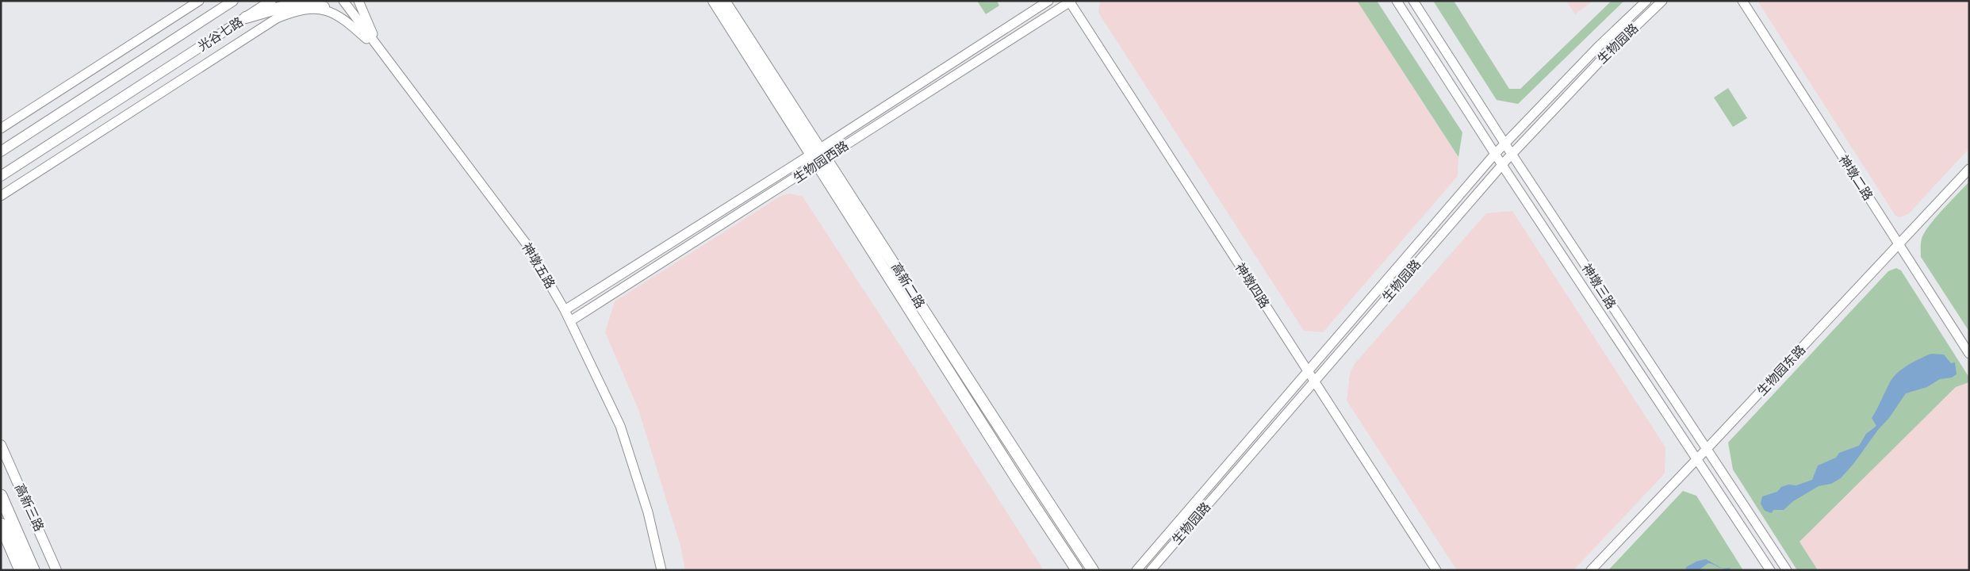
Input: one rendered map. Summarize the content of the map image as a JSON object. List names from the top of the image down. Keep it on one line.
{"streets":{"highway":["高新三路"],"main road":["光谷七路","高新二路"],"street":["生物园路","生物园西路","神墩二路","神墩五路","神墩四路","神墩三路","生物园东路"]},"crossings":[["生物园路","神墩四路"],["生物园路","神墩三路"],["生物园西路","神墩五路"],["生物园西路","高新二路"],["生物园西路","神墩四路"],["神墩二路","生物园东路"],["神墩三路","生物园东路"]]}
